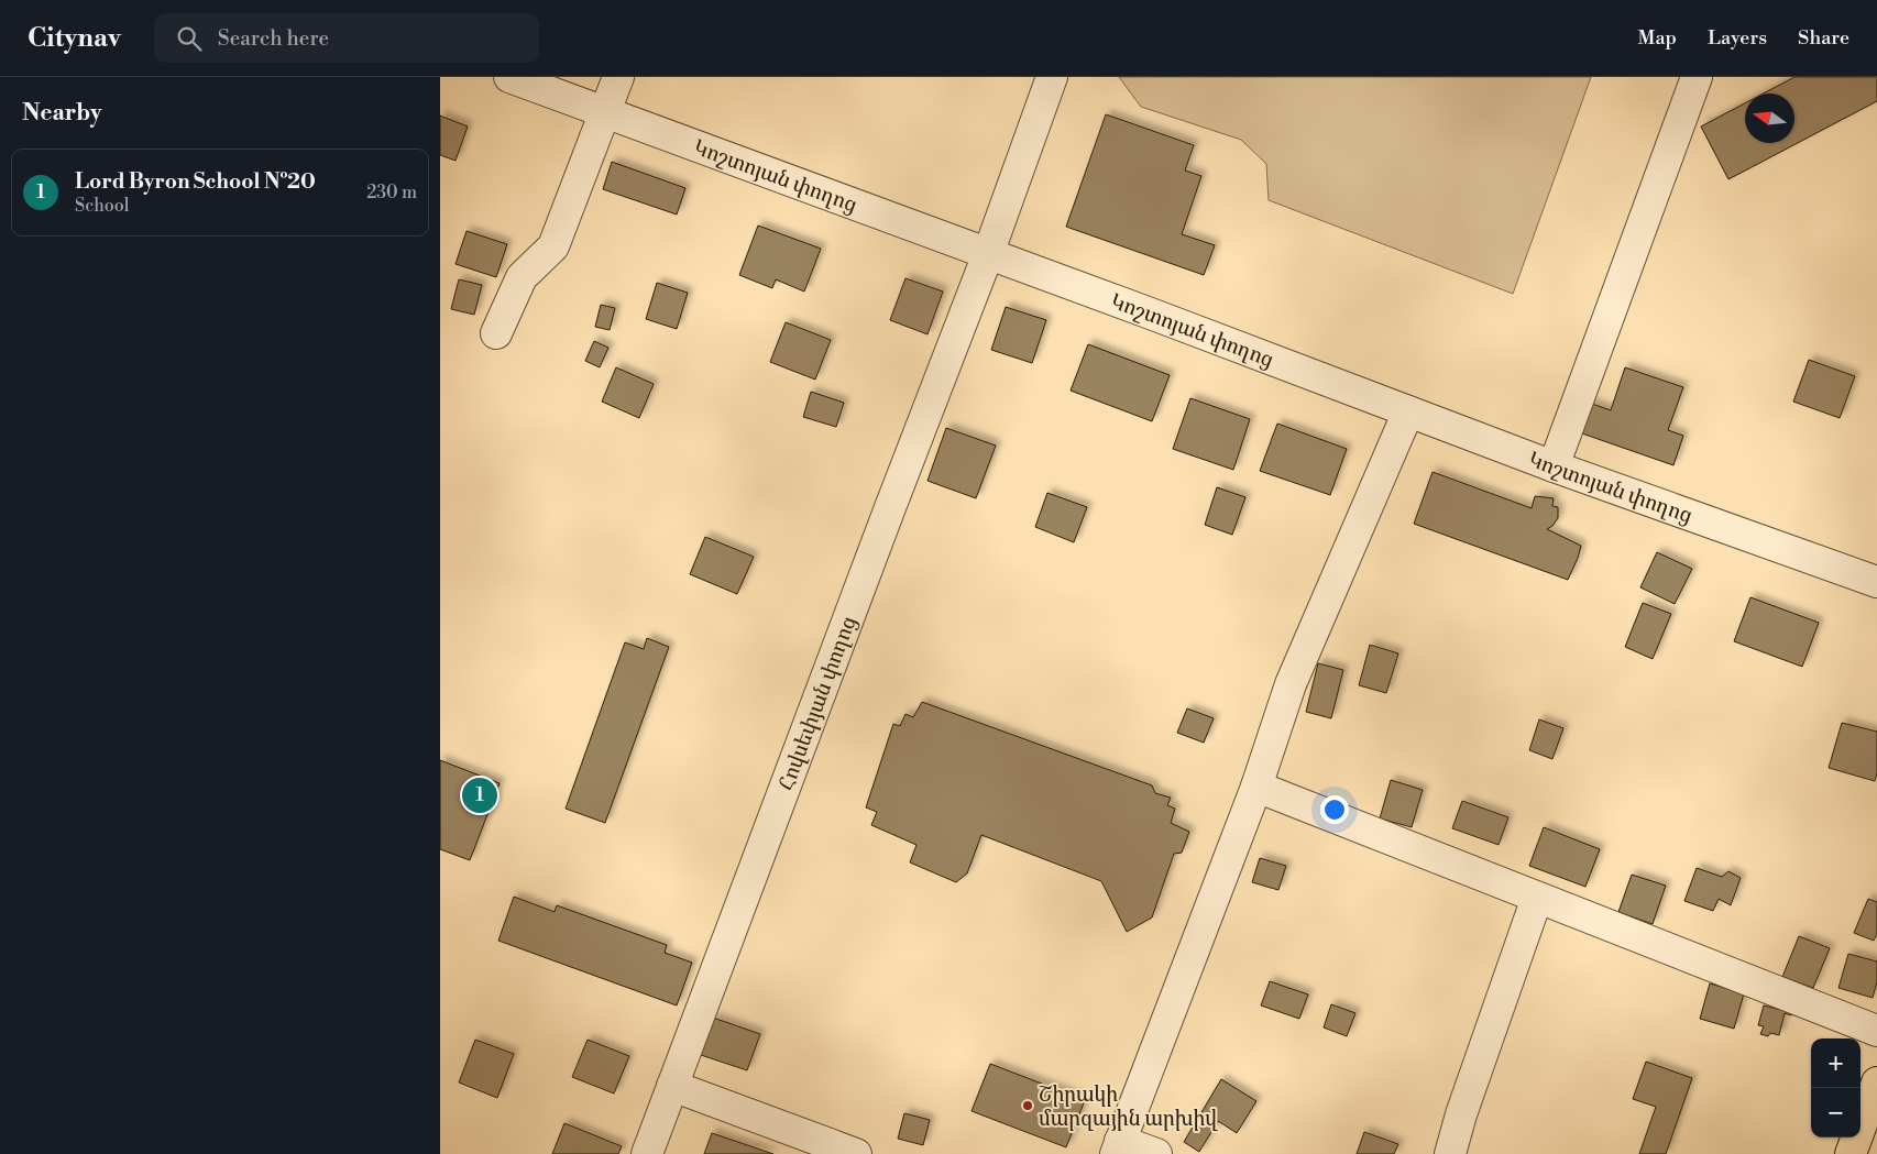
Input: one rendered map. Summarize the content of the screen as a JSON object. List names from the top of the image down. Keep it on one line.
{"streets":{"street":["Կոշտոյան փողոց","Հովսեփյան փողոց"]},"crossings":[["Կոշտոյան փողոց","Հովսեփյան փողոց"]],"places":["Շիրակի մարզային արխիվ"],"north":"left","page":{"header":"Citynav","search":"Search here","nav":["Map","Layers","Share"],"heading":"Nearby","list":[{"mark":"1","name":"Lord Byron School №20","note":"School","value":"230 m"}],"pins":"1","map_buttons":["+","−"]}}
